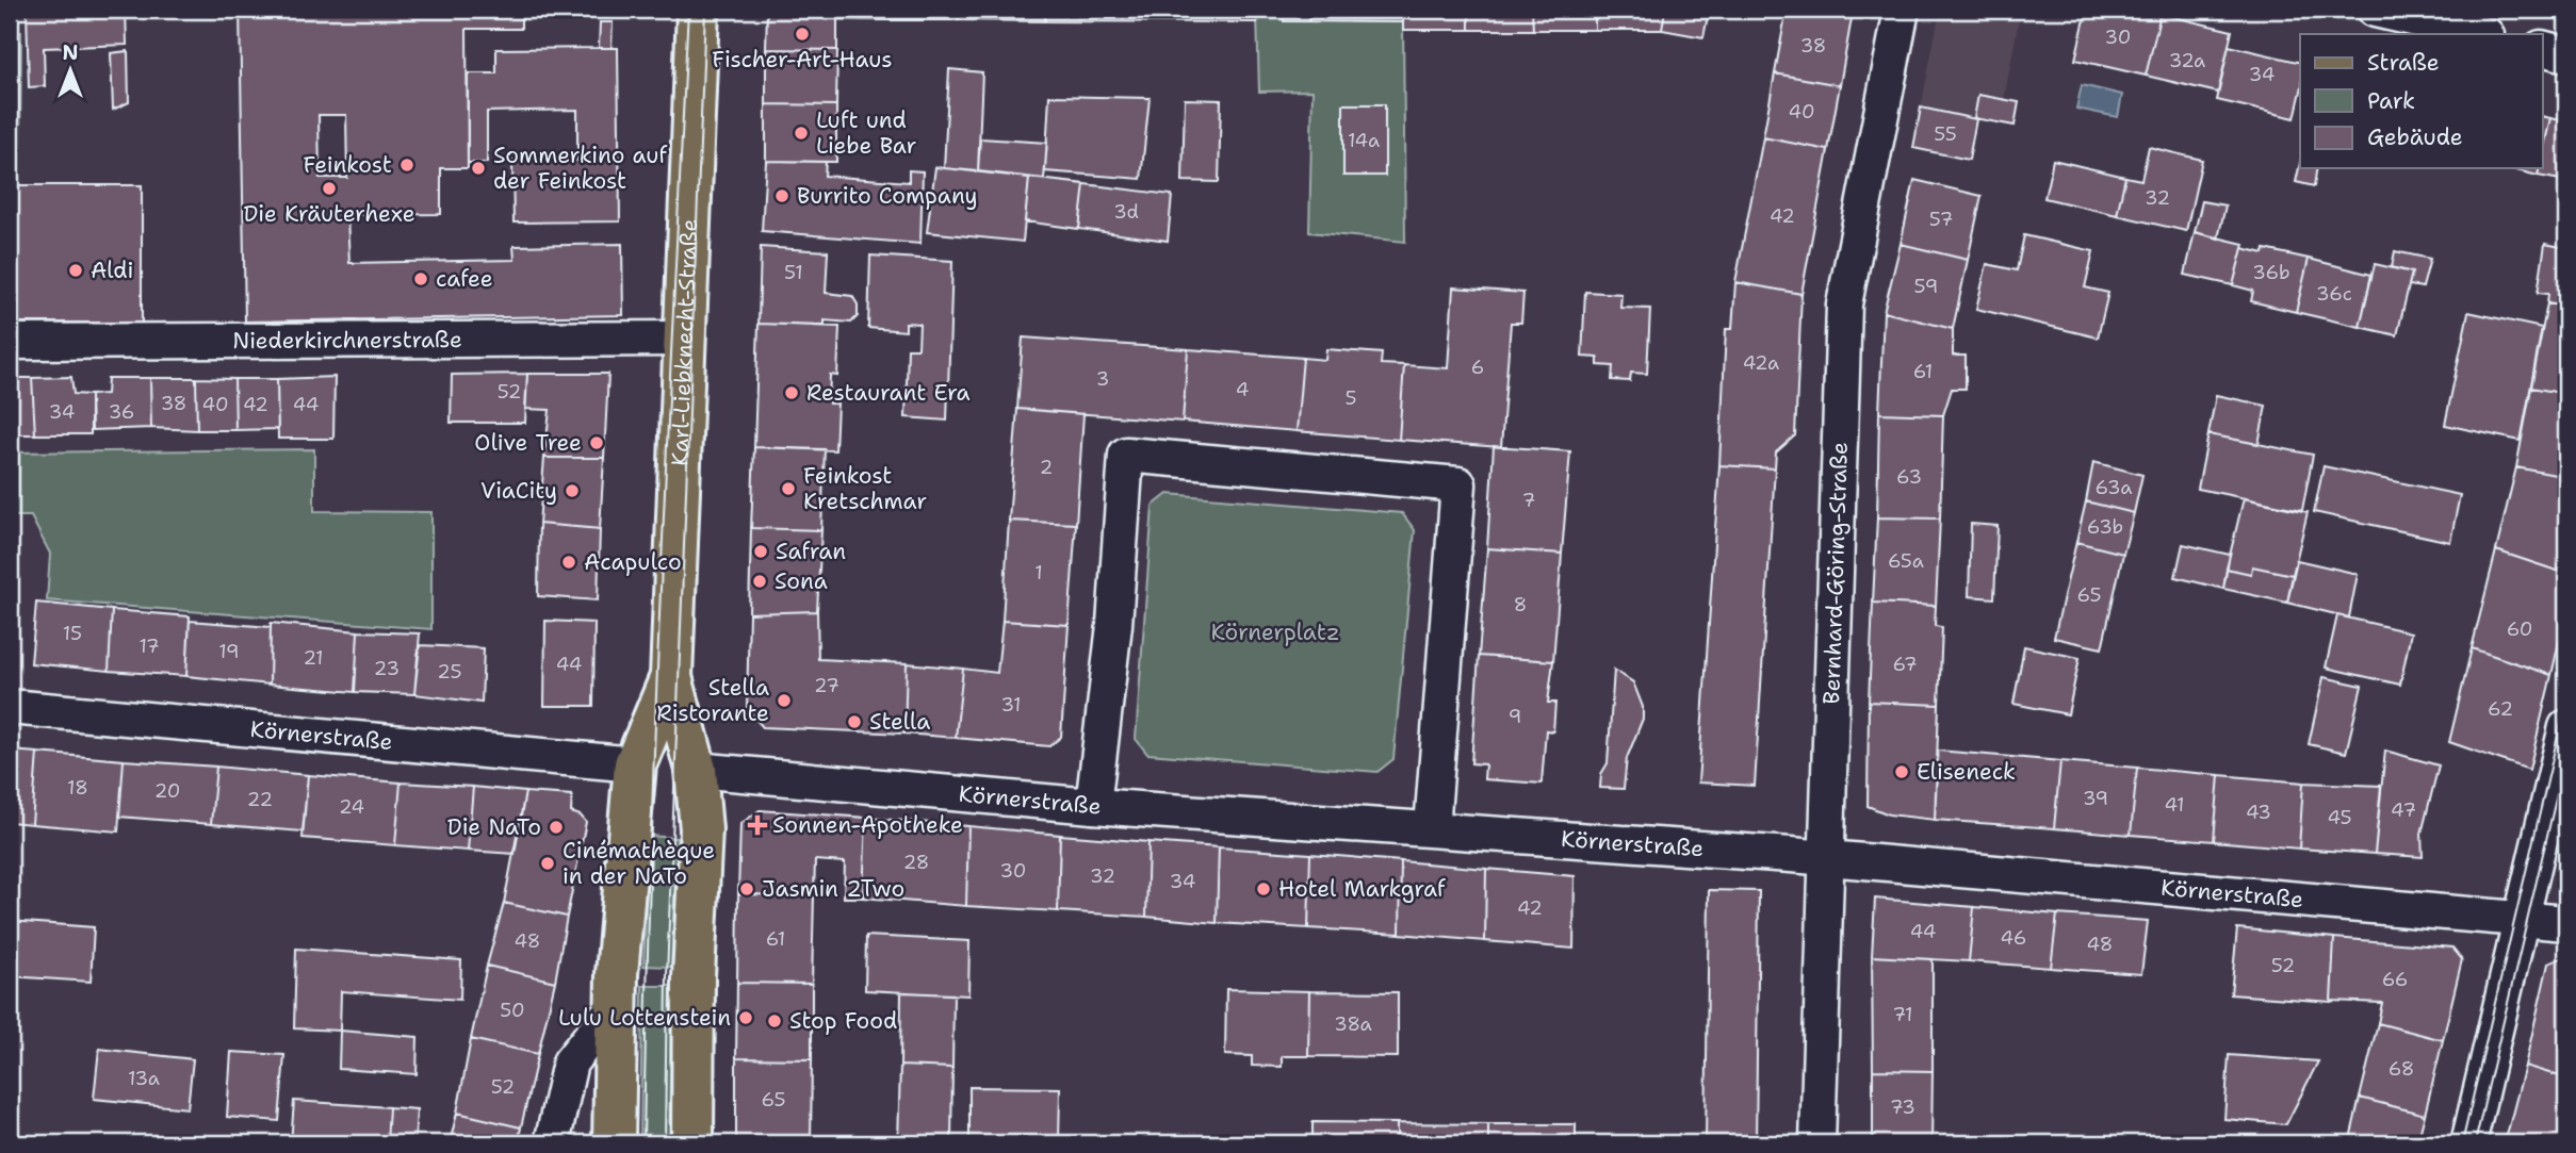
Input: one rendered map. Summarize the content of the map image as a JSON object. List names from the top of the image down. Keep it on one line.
{"streets":{"main road":["Karl-Liebknecht-Straße"],"street":["Niederkirchnerstraße","Bernhard-Göring-Straße","Körnerstraße"]},"crossings":[["Niederkirchnerstraße","Karl-Liebknecht-Straße"],["Karl-Liebknecht-Straße","Körnerstraße"],["Bernhard-Göring-Straße","Körnerstraße"]],"parks":["Körnerplatz"],"places":{"other":["Fischer-Art-Haus","Luft und Liebe Bar","Feinkost","Sommerkino auf der Feinkost","Die Kräuterhexe","Burrito Company","Aldi","cafee","Restaurant Era","Olive Tree","Feinkost Kretschmar","ViaCity","Safran","Acapulco","Sona","Stella Ristorante","Stella","Eliseneck","Die NaTo","Cinémathèque in der NaTo","Jasmin 2Two","Hotel Markgraf","Lulu Lottenstein","Stop Food"],"health":["Sonnen-Apotheke"]},"house_numbers":["30","38","32a","34","40","55","14a","32","3d","42","57","51","36b","59","36c","42a","6","61","3","4","52","5","38","40","42","44","34","36","2","63","63a","7","63b","65a","1","65","8","60","15","17","19","21","44","67","23","25","27","31","62","9","18","20","39","22","41","24","47","43","45","28","30","32","34","42","44","46","61","48","48","52","66","50","71","38a","68","13a","52","65","73"],"legend":["Straße","Park","Gebäude"],"north":"top"}
